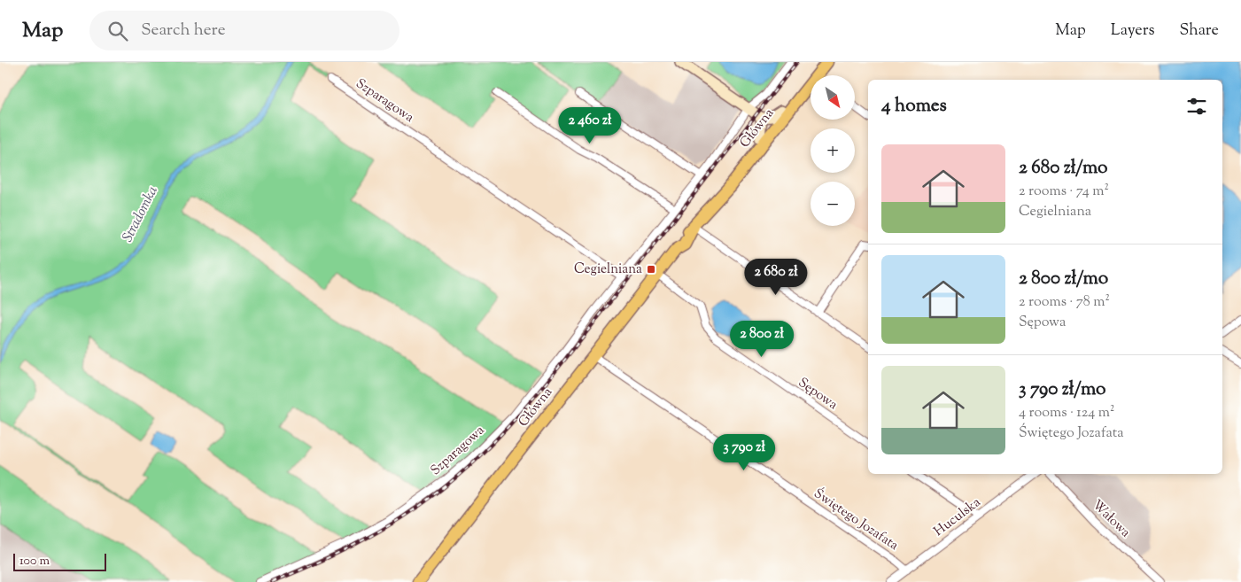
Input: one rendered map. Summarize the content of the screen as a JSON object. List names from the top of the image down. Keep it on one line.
{"streets":{"main road":["Główna"],"street":["Szparagowa","Sępowa","Huculska","Wałowa","Świętego Jozafata"]},"crossings":[["Główna","Sępowa"],["Główna","Świętego Jozafata"],["Huculska","Świętego Jozafata"]],"water":["Stradomka"],"places":{"transit":["Cegielniana"]},"scale_bar":"100 m","north":"bottom right","page":{"header":"Map","search":"Search here","nav":["Map","Layers","Share"],"map_buttons":["+","−"],"heading":"4 homes","price":["2 460 zł","2 680 zł","2 800 zł","3 790 zł"],"list":[{"name":"2 680 zł/mo","note":"2 rooms · 74 m² · Cegielniana"},{"name":"2 800 zł/mo","note":"2 rooms · 78 m² · Sępowa"},{"name":"3 790 zł/mo","note":"4 rooms · 124 m² · Świętego Jozafata"}],"scale":"100 m"}}
